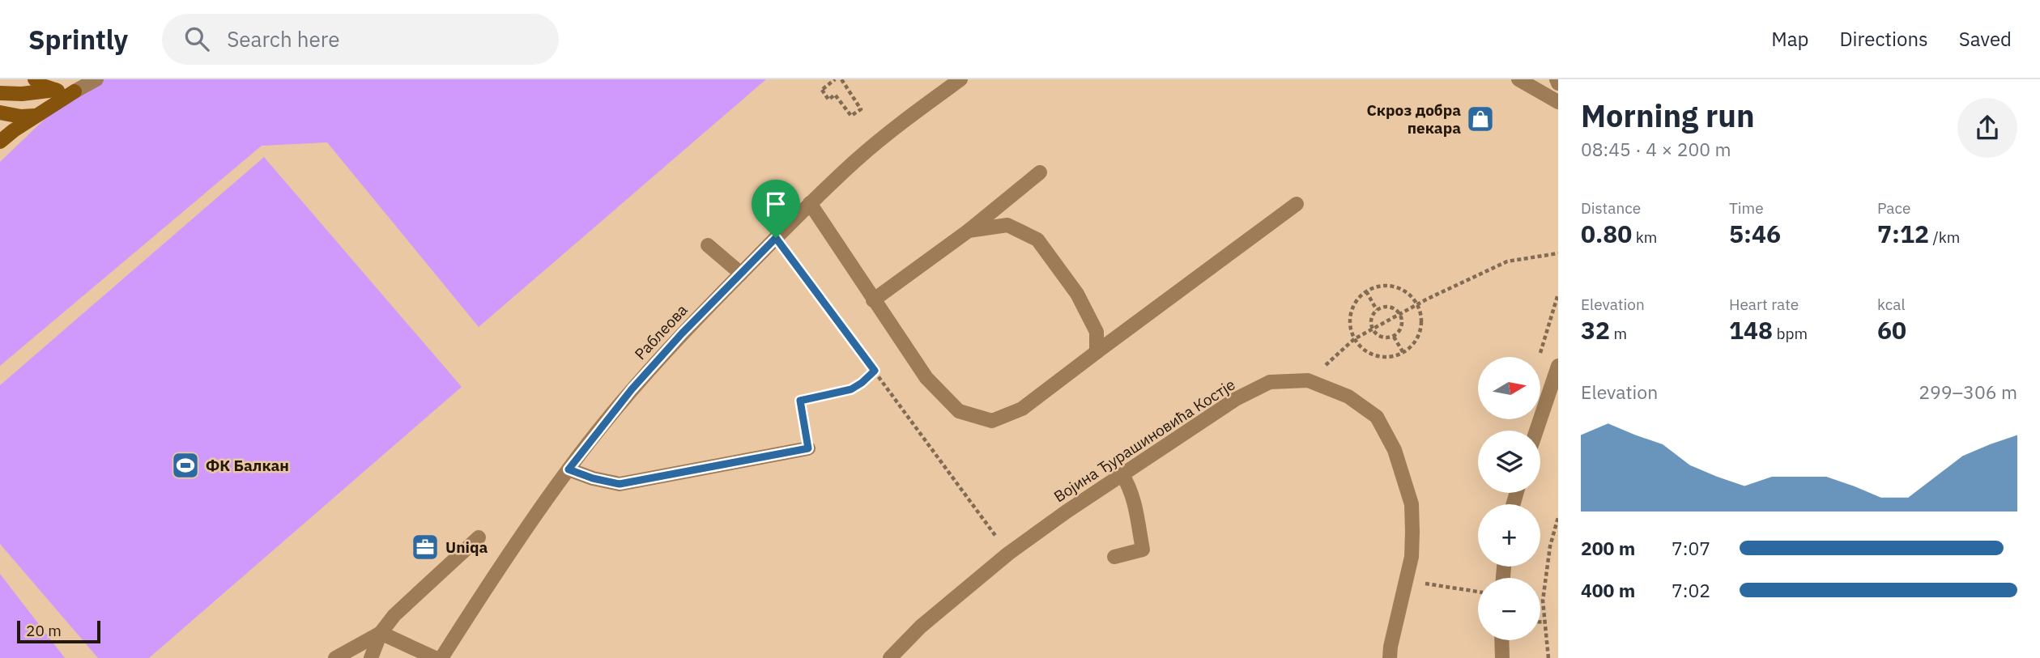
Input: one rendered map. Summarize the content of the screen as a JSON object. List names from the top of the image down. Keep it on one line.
{"streets":{"street":["Раблеова","Војина Ђурашиновића Костје"]},"places":{"shop":["Скроз добра пекара"],"sports":["ФК Балкан"],"office":["Uniqa"]},"scale_bar":"20 m","north":"right","page":{"header":"Sprintly","search":"Search here","nav":["Map","Directions","Saved"],"heading":["Morning run","08:45 · 4 × 200 m"],"stats":[["Distance","0.80 km"],["Time","5:46"],["Pace","7:12 /km"],["Elevation","32 m"],["Heart rate","148 bpm"],["kcal","60"]],"map_buttons":["+","−"],"chart":["Elevation","299–306 m"],"list":[{"name":"200 m","note":"7:07"},{"name":"400 m","note":"7:02"}],"scale":"20 m"}}
